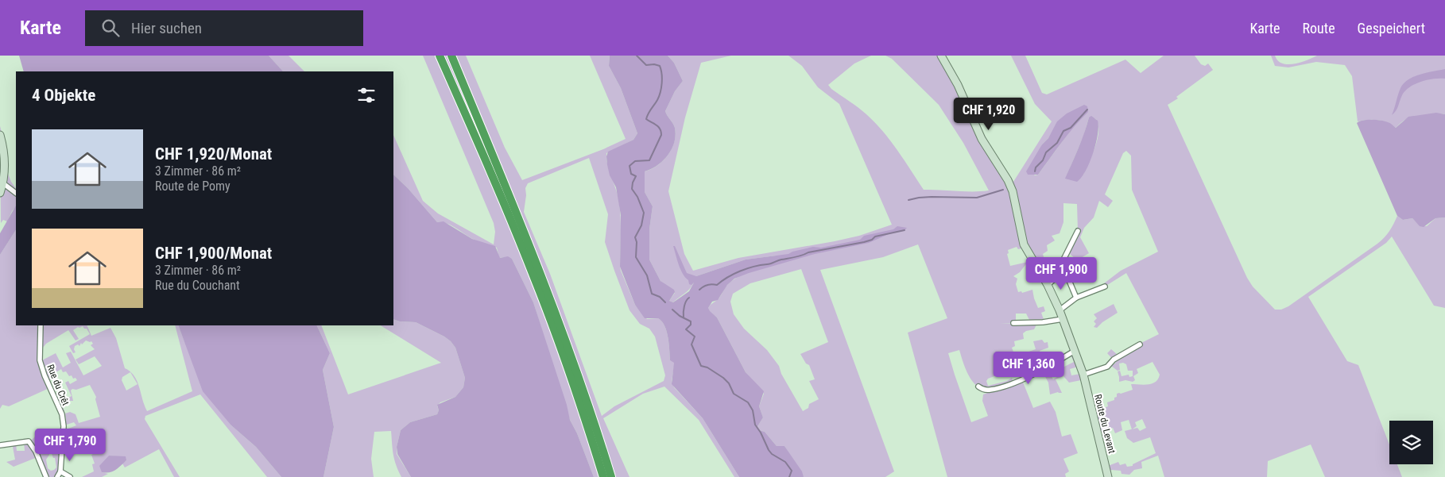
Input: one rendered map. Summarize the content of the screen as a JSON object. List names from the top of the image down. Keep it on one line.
{"streets":{"street":["Rue du Crêt","Route du Levant"]},"page":{"header":"Karte","search":"Hier suchen","nav":["Karte","Route","Gespeichert"],"heading":"4 Objekte","price":["CHF 1,920","CHF 1,900","CHF 1,360","CHF 1,790"],"list":[{"name":"CHF 1,920/Monat","note":"3 Zimmer · 86 m² · Route de Pomy"},{"name":"CHF 1,900/Monat","note":"3 Zimmer · 86 m² · Rue du Couchant"}]}}
